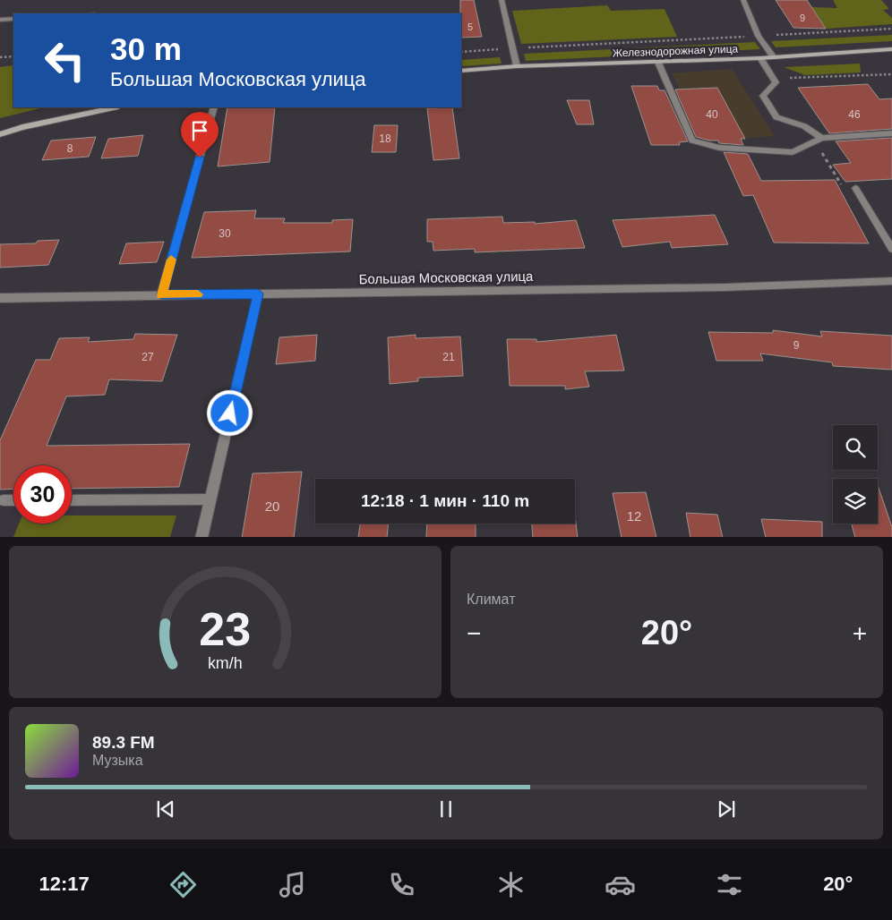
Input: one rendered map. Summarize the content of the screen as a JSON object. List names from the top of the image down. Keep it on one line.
{"streets":{"street":["Железнодорожная улица","Большая Московская улица"]},"house_numbers":["9","5","40","46","18","8","30","9","27","21","20","12"],"page":{"turn":["30 m","Большая Московская улица"],"limit":"30","trip":"12:18 · 1 мин · 110 m","tile":"Климат","heat":["−","20°","+"],"song":["89.3 FM","Музыка"],"tabs":["12:17","20°"],"gauge":["23","km/h"]}}
